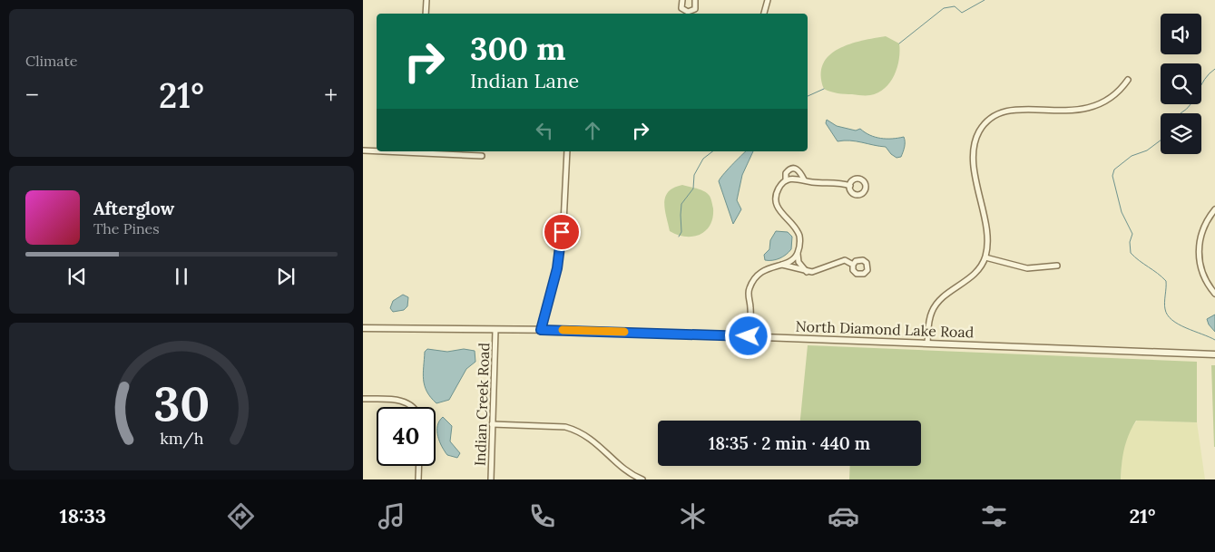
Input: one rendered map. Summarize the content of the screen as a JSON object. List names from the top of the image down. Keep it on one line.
{"streets":{"street":["North Diamond Lake Road","Indian Creek Road"]},"crossings":[["North Diamond Lake Road","Indian Creek Road"]],"page":{"tile":"Climate","turn":["300 m","Indian Lane"],"heat":["−","21°","+"],"song":["Afterglow","The Pines"],"limit":"40","trip":"18:35 · 2 min · 440 m","tabs":["18:33","21°"],"gauge":["30","km/h"]}}
